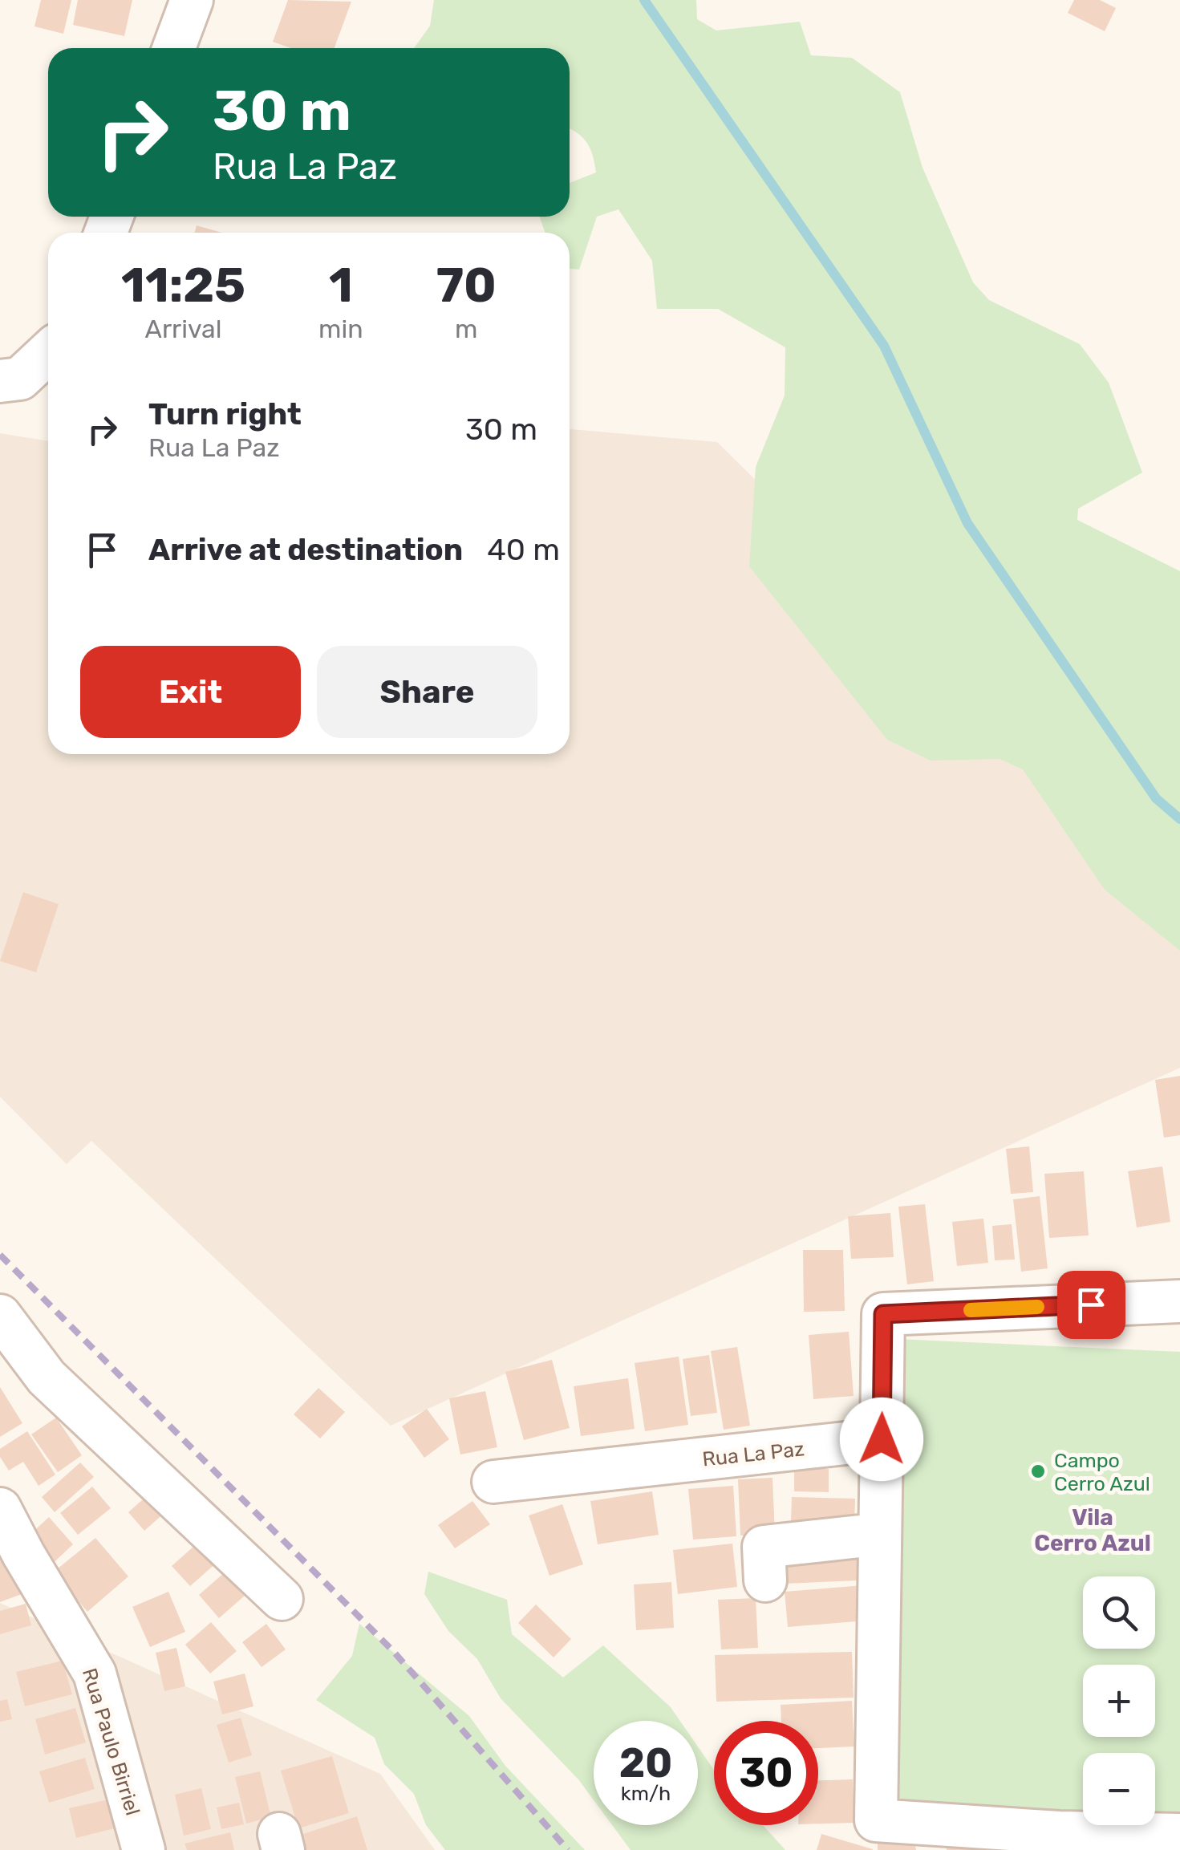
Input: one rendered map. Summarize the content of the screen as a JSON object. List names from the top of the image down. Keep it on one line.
{"streets":{"street":["Rua La Paz","Rua Paulo Birriel"]},"districts":["Vila Cerro Azul"],"places":["Campo Cerro Azul"],"page":{"turn":["30 m","Rua La Paz"],"eta":["11:25","Arrival","1","min","70","m"],"list":[{"name":"Turn right","note":"Rua La Paz","value":"30 m"},{"name":"Arrive at destination","value":"40 m"}],"buttons":["Exit","Share"],"map_buttons":["+","−"],"speed":"20 km/h","limit":"30"}}
